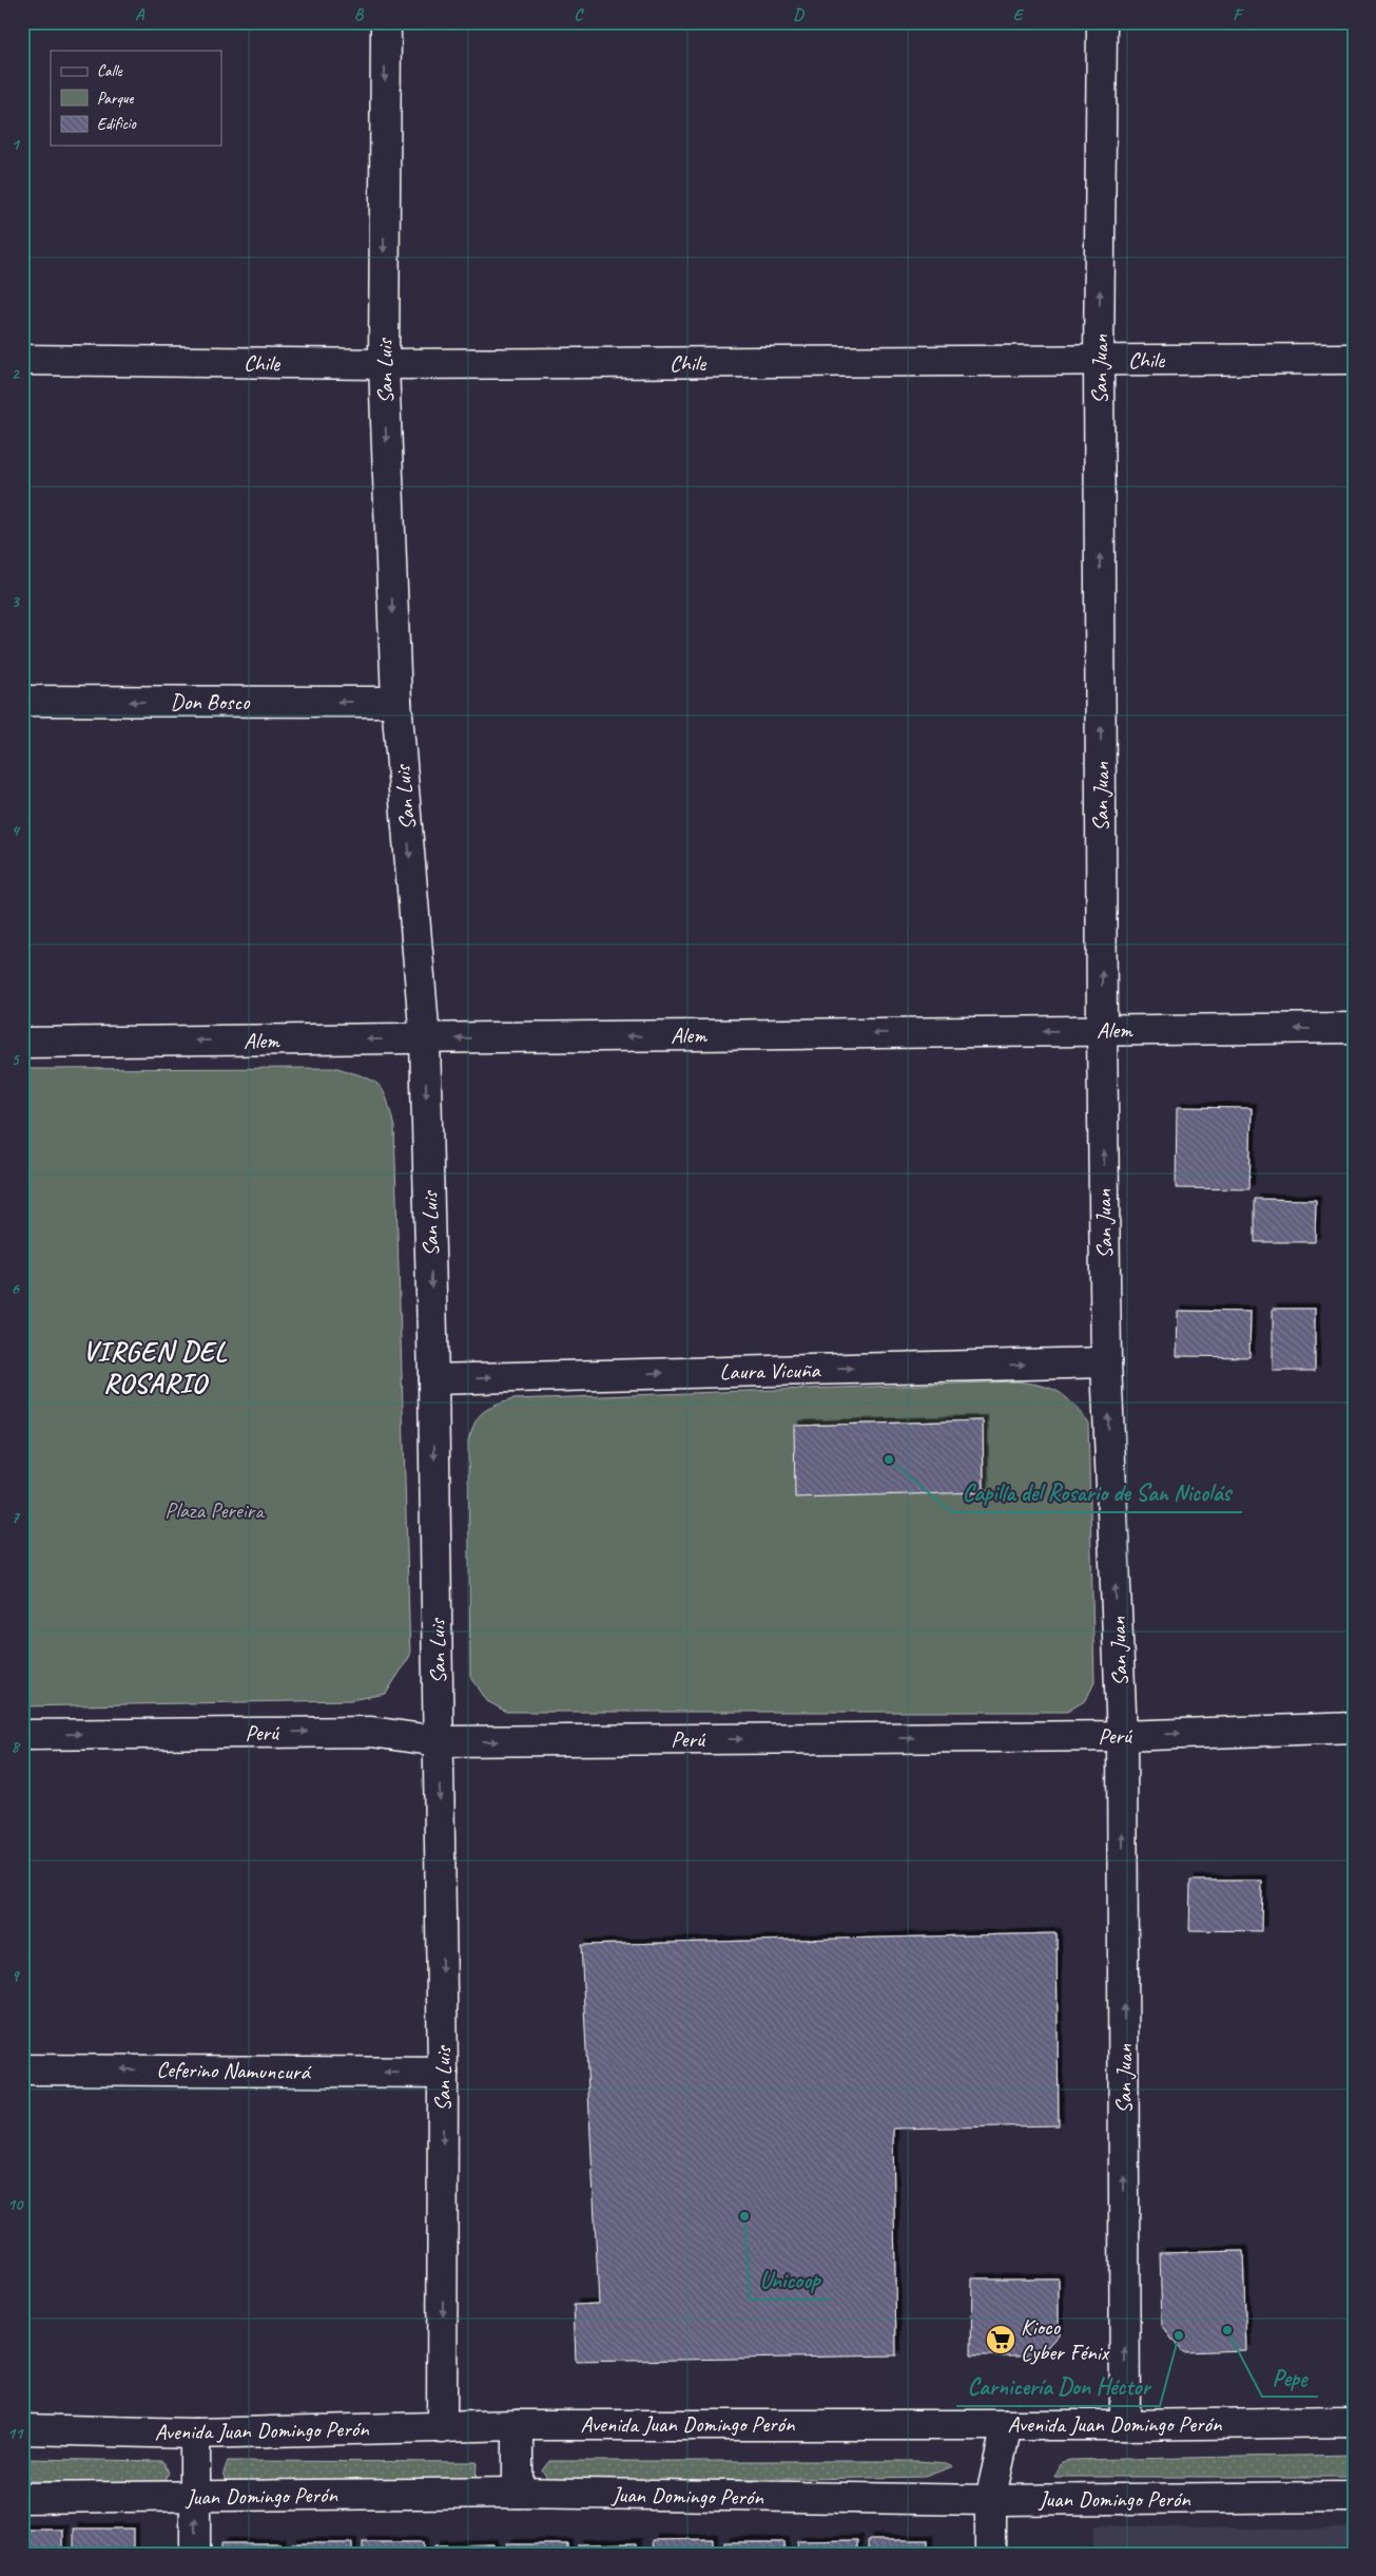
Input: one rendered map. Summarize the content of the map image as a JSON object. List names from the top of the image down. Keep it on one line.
{"streets":{"street":["Chile","San Juan","San Luis","Don Bosco","Alem","Laura Vicuña","Perú","Ceferino Namuncurá","Avenida Juan Domingo Perón","Juan Domingo Perón"]},"crossings":[["Chile","San Juan"],["Chile","San Luis"],["San Juan","Alem"],["San Juan","Laura Vicuña"],["San Juan","Perú"],["San Juan","Avenida Juan Domingo Perón"],["San Luis","Don Bosco"],["San Luis","Alem"],["San Luis","Laura Vicuña"],["San Luis","Perú"],["San Luis","Ceferino Namuncurá"],["San Luis","Avenida Juan Domingo Perón"]],"one_way":["San Juan","San Luis","Don Bosco","Alem","Laura Vicuña","Perú","Ceferino Namuncurá"],"districts":["VIRGEN DEL ROSARIO"],"parks":["Plaza Pereira"],"places":{"other":["Capilla del Rosario de San Nicolás","Unicoop","Pepe","Carnicería Don Héctor"],"supermarket":["Kioco Cyber Fénix"]},"legend":["Calle","Parque","Edificio"],"grid":{"columns":["A","B","C","D","E","F"],"rows":["1","2","3","4","5","6","7","8","9","10","11"]}}
